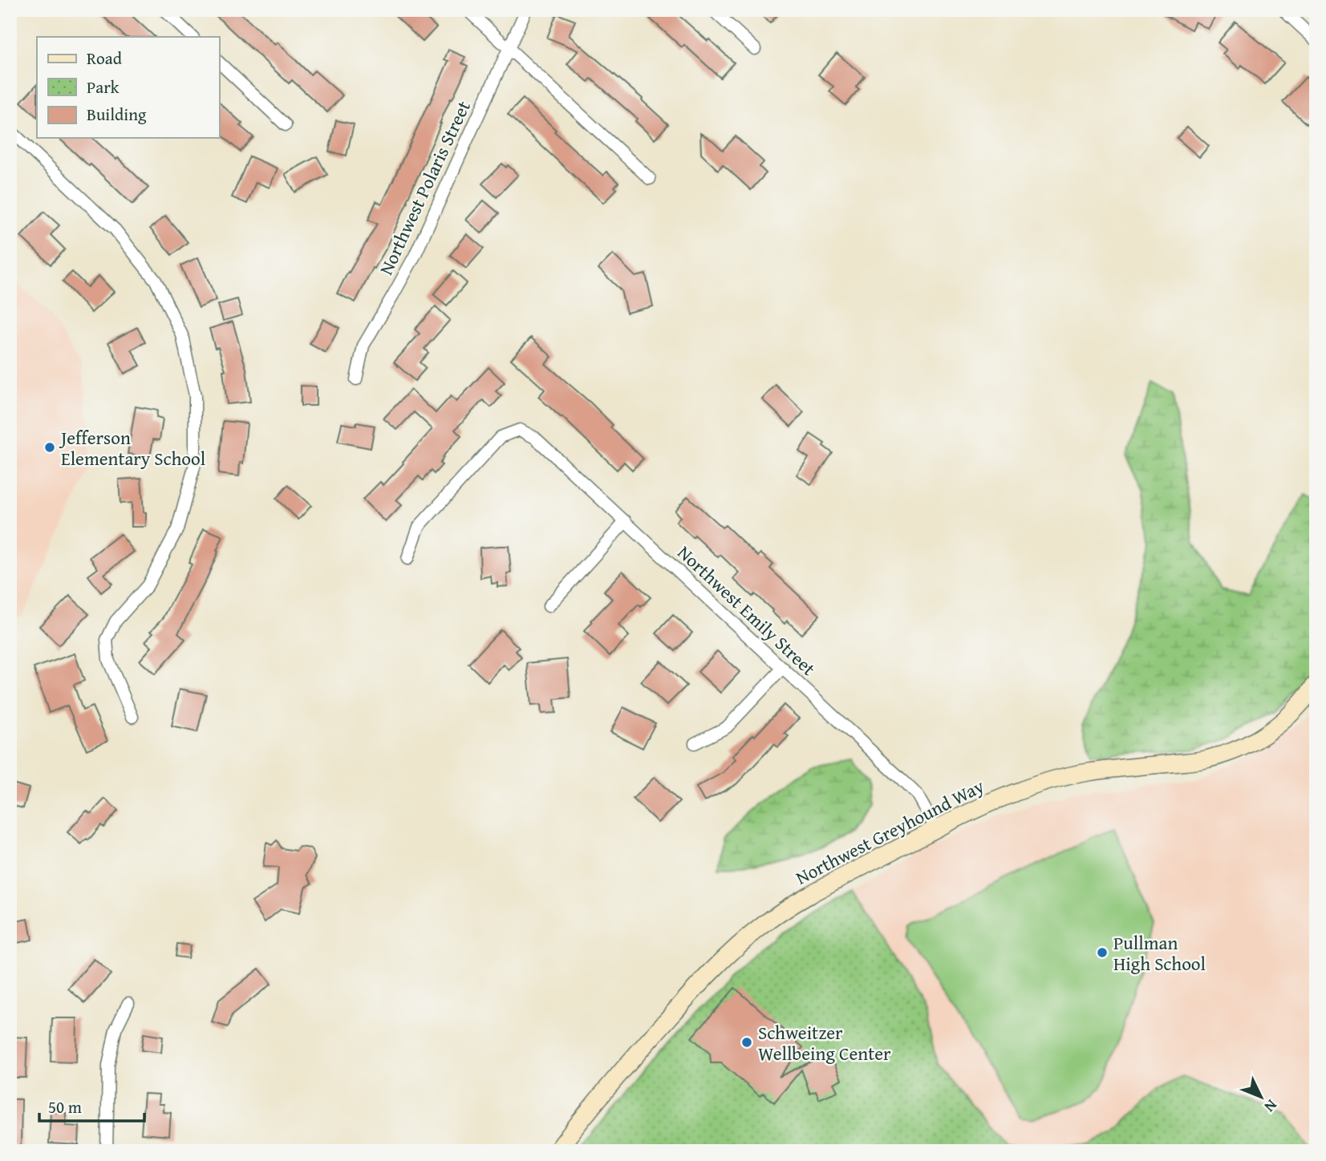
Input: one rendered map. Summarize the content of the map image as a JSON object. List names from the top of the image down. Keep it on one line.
{"streets":{"street":["Northwest Polaris Street","Northwest Emily Street","Northwest Greyhound Way"]},"crossings":[["Northwest Emily Street","Northwest Greyhound Way"]],"places":["Jefferson Elementary School","Pullman High School","Schweitzer Wellbeing Center"],"legend":["Road","Park","Building"],"scale_bar":"50 m","north":"bottom right"}
